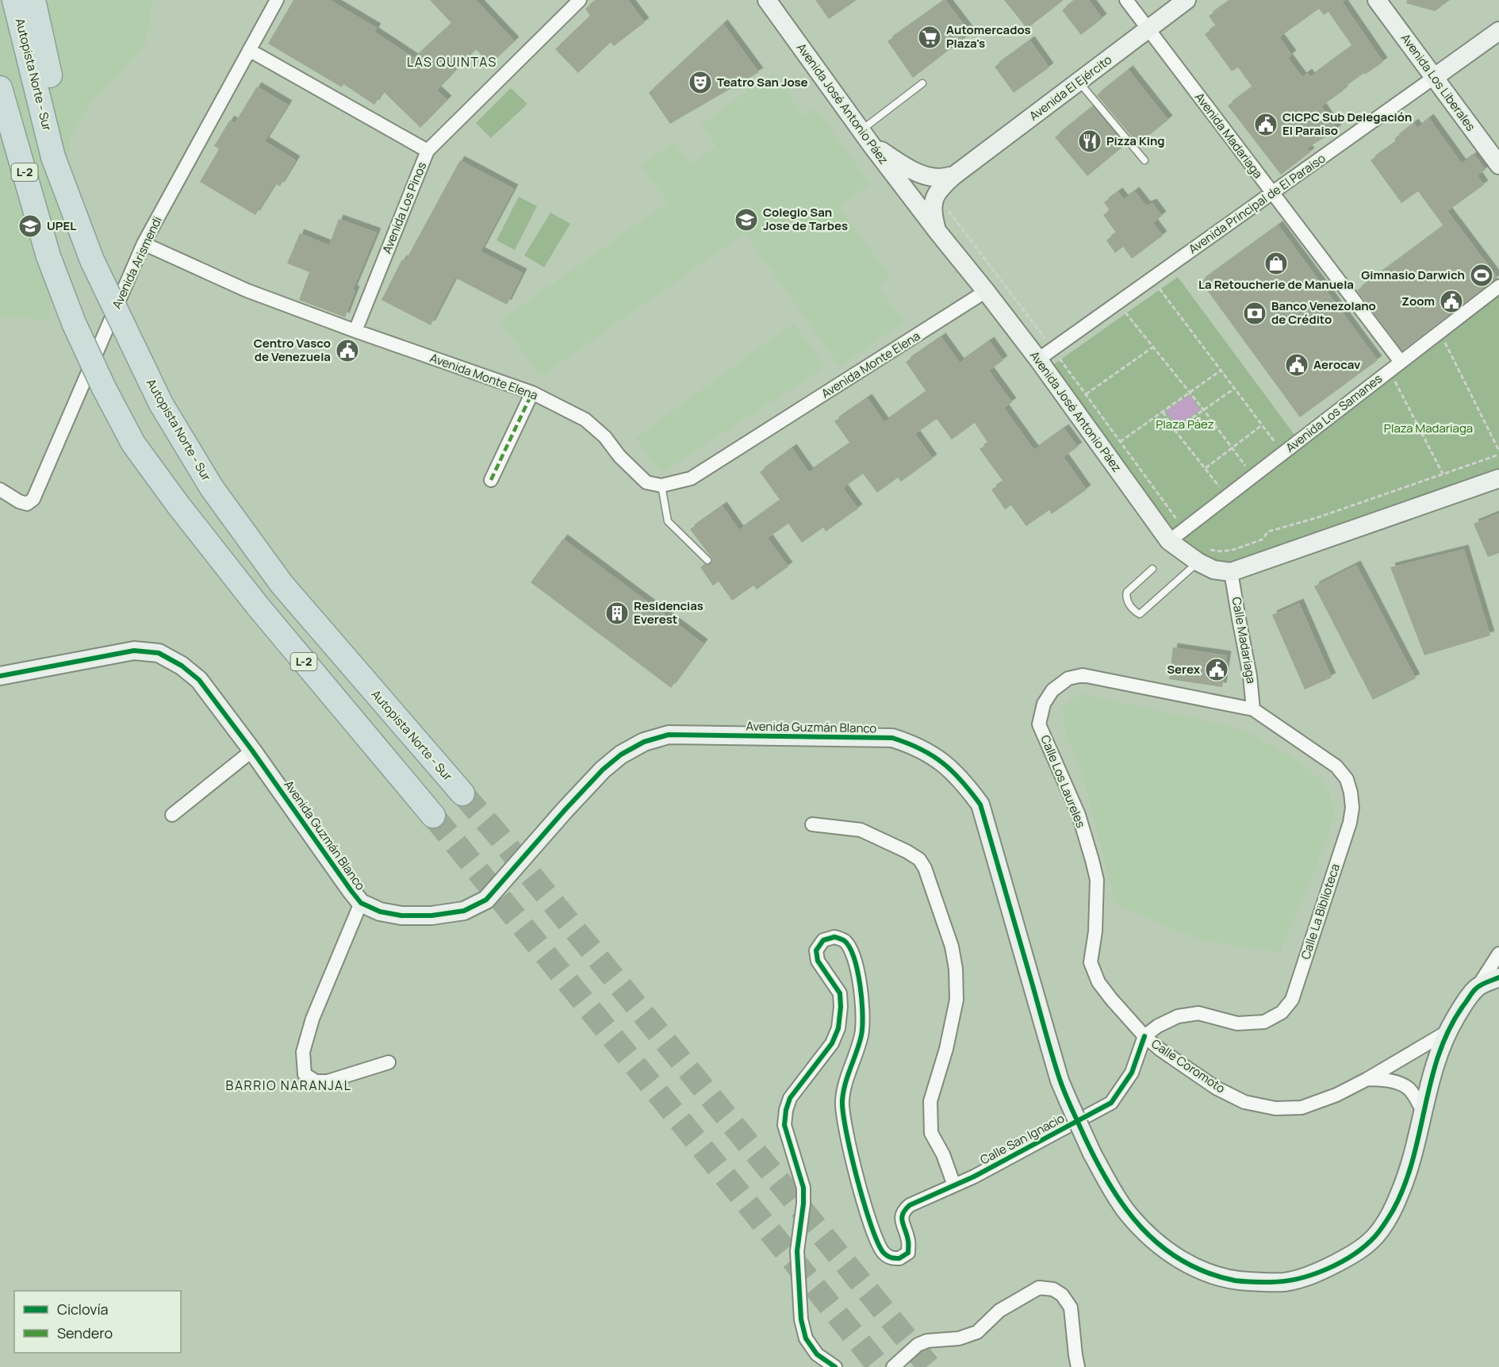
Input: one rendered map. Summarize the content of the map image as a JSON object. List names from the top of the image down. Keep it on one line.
{"streets":{"highway":["Autopista Norte - Sur","L-2"],"street":["Avenida Los Liberales","Avenida El Ejército","Avenida José Antonio Páez","Avenida Madariaga","Avenida Principal de El Paraiso","Avenida Los Pinos","Avenida Arismendi","Avenida Monte Elena","Avenida Los Samanes","Calle Madariaga","Avenida Guzmán Blanco","Calle Los Laureles","Calle La Biblioteca","Calle Coromoto","Calle San Ignacio"]},"crossings":[["Avenida Los Liberales","Avenida Principal de El Paraiso"],["Avenida El Ejército","Avenida José Antonio Páez"],["Avenida El Ejército","Avenida Madariaga"],["Avenida José Antonio Páez","Avenida Principal de El Paraiso"],["Avenida José Antonio Páez","Avenida Monte Elena"],["Avenida José Antonio Páez","Avenida Los Samanes"],["Avenida José Antonio Páez","Calle Madariaga"],["Avenida Madariaga","Avenida Principal de El Paraiso"],["Avenida Madariaga","Avenida Los Samanes"],["Avenida Los Pinos","Avenida Monte Elena"],["Avenida Arismendi","Avenida Monte Elena"],["Calle Madariaga","Calle Los Laureles"],["Calle Madariaga","Calle La Biblioteca"],["Avenida Guzmán Blanco","Calle Coromoto"],["Calle Los Laureles","Calle La Biblioteca"],["Calle Los Laureles","Calle Coromoto"],["Calle Los Laureles","Calle San Ignacio"],["Calle La Biblioteca","Calle Coromoto"],["Calle La Biblioteca","Calle San Ignacio"],["Calle Coromoto","Calle San Ignacio"]],"districts":["LAS QUINTAS","BARRIO NARANJAL"],"parks":["Plaza Páez","Plaza Madariaga"],"places":{"supermarket":["Automercados Plaza's"],"theatre":["Teatro San Jose"],"public building":["CICPC Sub Delegación El Paraiso","Zoom","Centro Vasco de Venezuela","Aerocav","Serex"],"restaurant":["Pizza King"],"school or university":["Colegio San Jose de Tarbes","UPEL"],"shop":["La Retoucherie de Manuela"],"sports":["Gimnasio Darwich"],"bank":["Banco Venezolano de Crédito"],"building":["Residencias Everest"]},"legend":["Ciclovía","Sendero"]}
